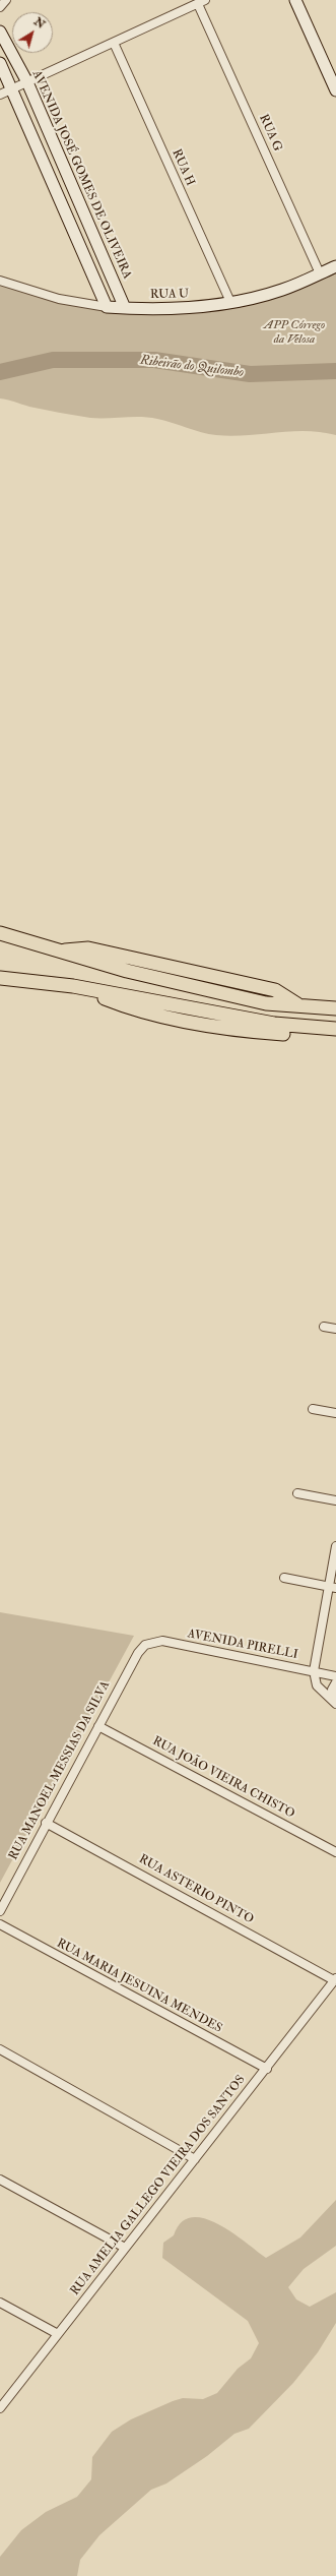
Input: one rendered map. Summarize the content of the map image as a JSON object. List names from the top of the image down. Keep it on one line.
{"streets":{"street":["RUA G","RUA H","AVENIDA JOSÉ GOMES DE OLIVEIRA","RUA U","AVENIDA PIRELLI","RUA MANOEL MESSIAS DA SILVA","RUA JOÃO VIEIRA CHISTO","RUA ASTERIO PINTO","RUA MARIA JESUINA MENDES","RUA AMELIA GALLEGO VIEIRA DOS SANTOS"]},"crossings":[["RUA G","RUA U"],["RUA H","RUA U"],["AVENIDA JOSÉ GOMES DE OLIVEIRA","RUA U"],["AVENIDA PIRELLI","RUA MANOEL MESSIAS DA SILVA"],["RUA MANOEL MESSIAS DA SILVA","RUA JOÃO VIEIRA CHISTO"],["RUA MANOEL MESSIAS DA SILVA","RUA ASTERIO PINTO"],["RUA ASTERIO PINTO","RUA AMELIA GALLEGO VIEIRA DOS SANTOS"],["RUA MARIA JESUINA MENDES","RUA AMELIA GALLEGO VIEIRA DOS SANTOS"]],"water":["Ribeirão do Quilombo"],"parks":["APP Córrego da Velosa"],"north":"top right"}
